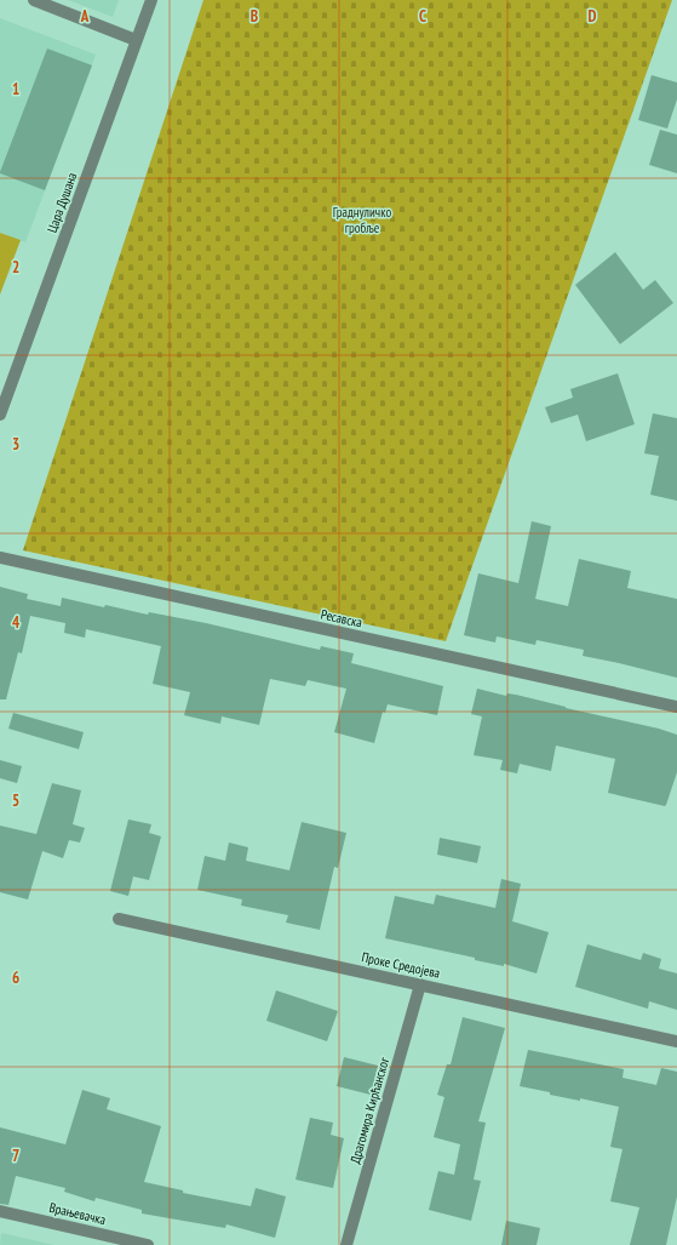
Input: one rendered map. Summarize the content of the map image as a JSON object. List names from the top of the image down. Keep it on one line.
{"streets":{"street":["Цара Душана","Ресавска","Проке Средојева","Драгомира Кирћанског","Врањевачка"]},"crossings":[["Проке Средојева","Драгомира Кирћанског"]],"parks":["Граднуличко гробље"],"grid":{"columns":["A","B","C","D"],"rows":["1","2","3","4","5","6","7"]}}
